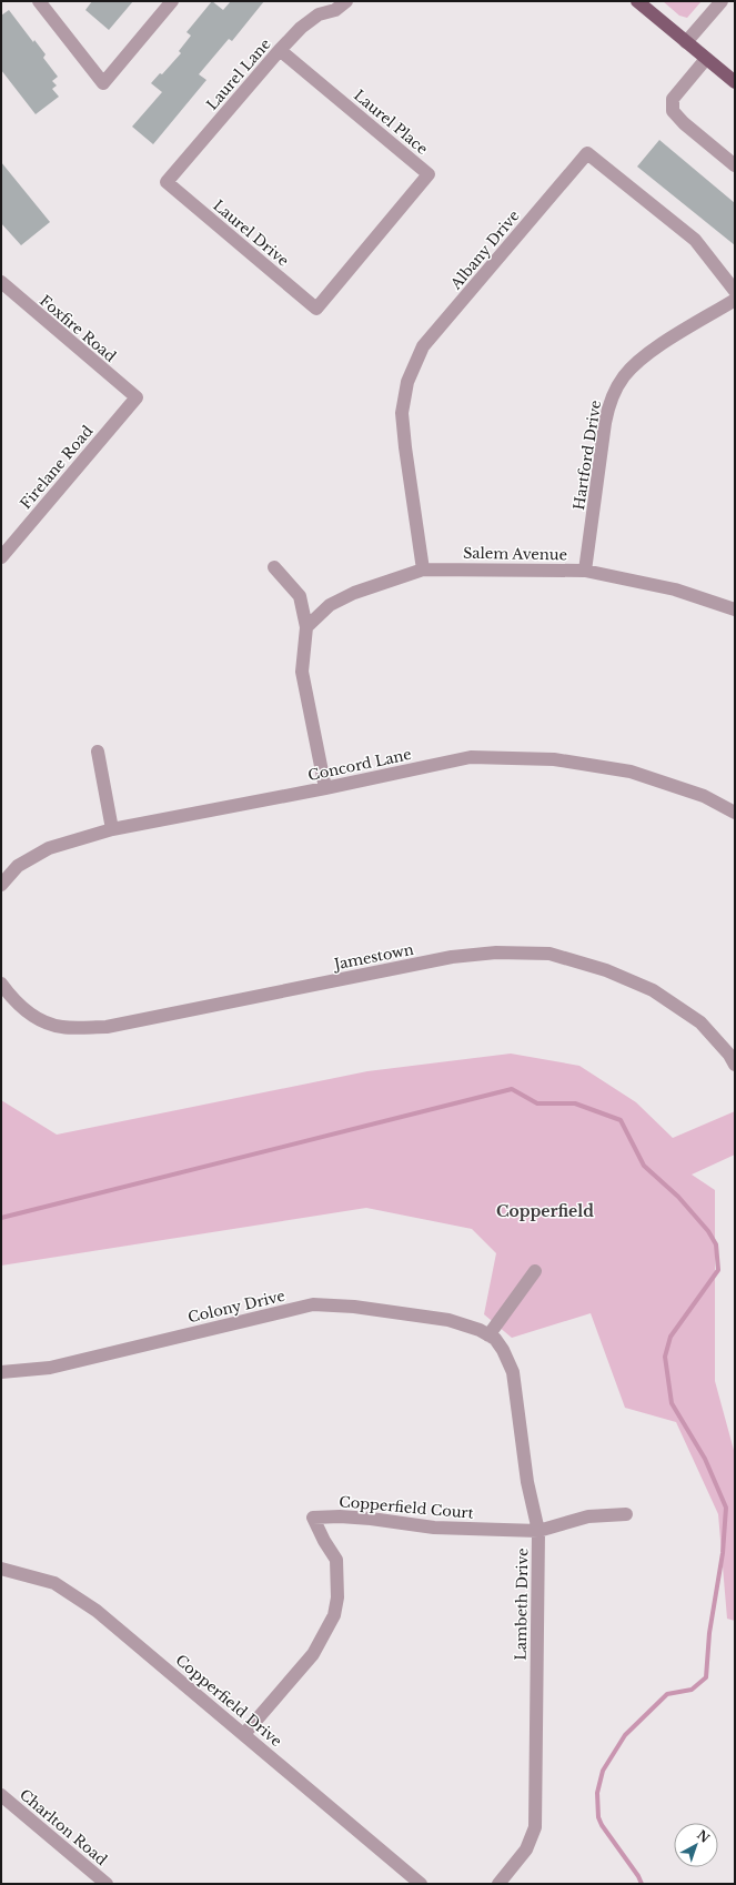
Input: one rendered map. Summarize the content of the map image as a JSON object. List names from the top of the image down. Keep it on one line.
{"streets":{"street":["Laurel Lane","Laurel Place","Laurel Drive","Albany Drive","Foxfire Road","Hartford Drive","Firelane Road","Salem Avenue","Concord Lane","Jamestown","Colony Drive","Copperfield Court","Lambeth Drive","Copperfield Drive","Charlton Road"]},"crossings":[["Laurel Lane","Laurel Place"],["Laurel Lane","Laurel Drive"],["Laurel Place","Laurel Drive"],["Albany Drive","Salem Avenue"],["Foxfire Road","Firelane Road"],["Hartford Drive","Salem Avenue"],["Colony Drive","Lambeth Drive"],["Copperfield Court","Lambeth Drive"],["Copperfield Court","Copperfield Drive"]],"districts":["Copperfield"],"north":"top right"}
